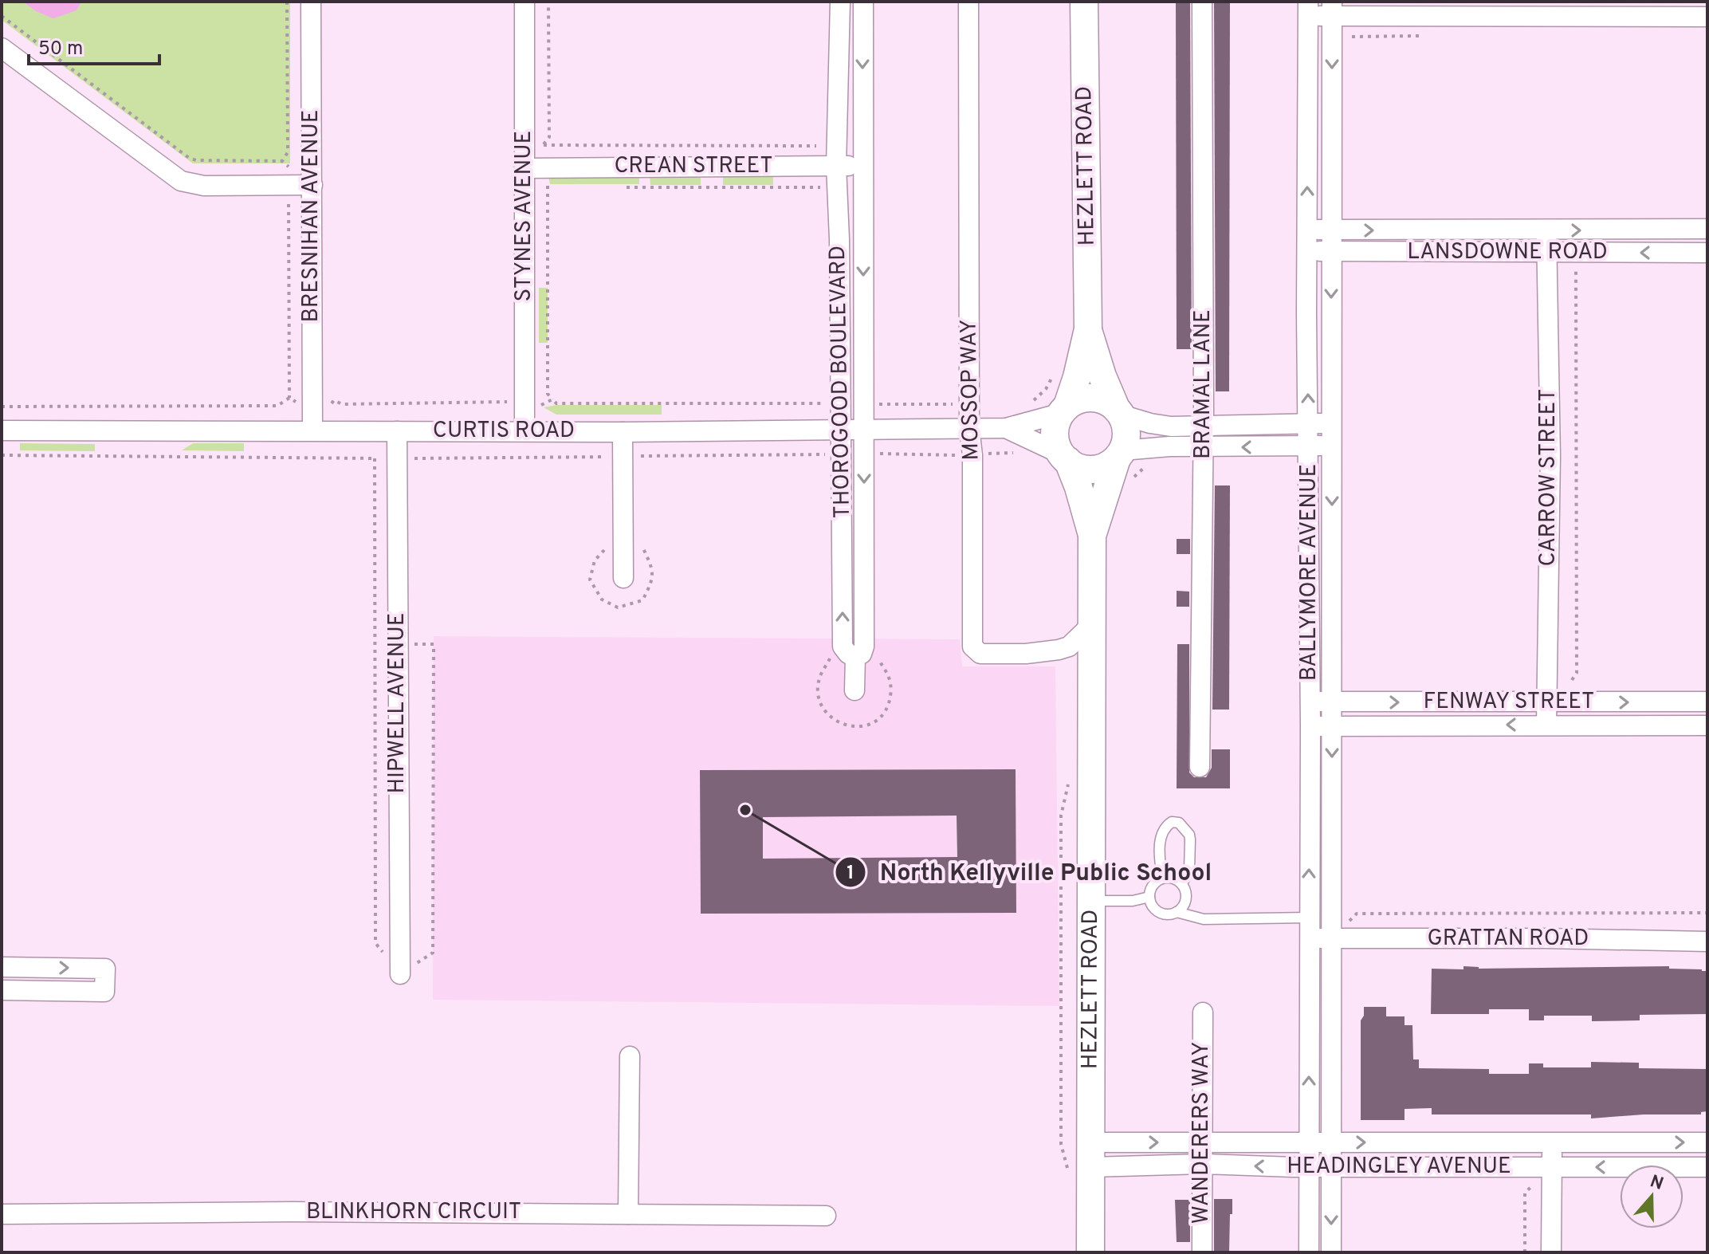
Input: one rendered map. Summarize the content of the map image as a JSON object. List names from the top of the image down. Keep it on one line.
{"streets":{"main road":["HEZLETT ROAD"],"street":["CREAN STREET","BRESNIHAN AVENUE","STYNES AVENUE","LANSDOWNE ROAD","THOROGOOD BOULEVARD","BRAMAL LANE","MOSSOP WAY","CURTIS ROAD","CARROW STREET","BALLYMORE AVENUE","FENWAY STREET","HIPWELL AVENUE","GRATTAN ROAD","WANDERERS WAY","HEADINGLEY AVENUE","BLINKHORN CIRCUIT"]},"crossings":[["HEZLETT ROAD","MOSSOP WAY"],["HEZLETT ROAD","CURTIS ROAD"],["HEZLETT ROAD","HEADINGLEY AVENUE"],["CREAN STREET","STYNES AVENUE"],["CREAN STREET","THOROGOOD BOULEVARD"],["BRESNIHAN AVENUE","CURTIS ROAD"],["STYNES AVENUE","CURTIS ROAD"],["LANSDOWNE ROAD","CARROW STREET"],["LANSDOWNE ROAD","BALLYMORE AVENUE"],["THOROGOOD BOULEVARD","CURTIS ROAD"],["MOSSOP WAY","CURTIS ROAD"],["CURTIS ROAD","HIPWELL AVENUE"],["CARROW STREET","FENWAY STREET"],["BALLYMORE AVENUE","FENWAY STREET"],["BALLYMORE AVENUE","GRATTAN ROAD"],["BALLYMORE AVENUE","HEADINGLEY AVENUE"],["WANDERERS WAY","HEADINGLEY AVENUE"]],"places":["North Kellyville Public School"],"scale_bar":"50 m","north":"top"}
